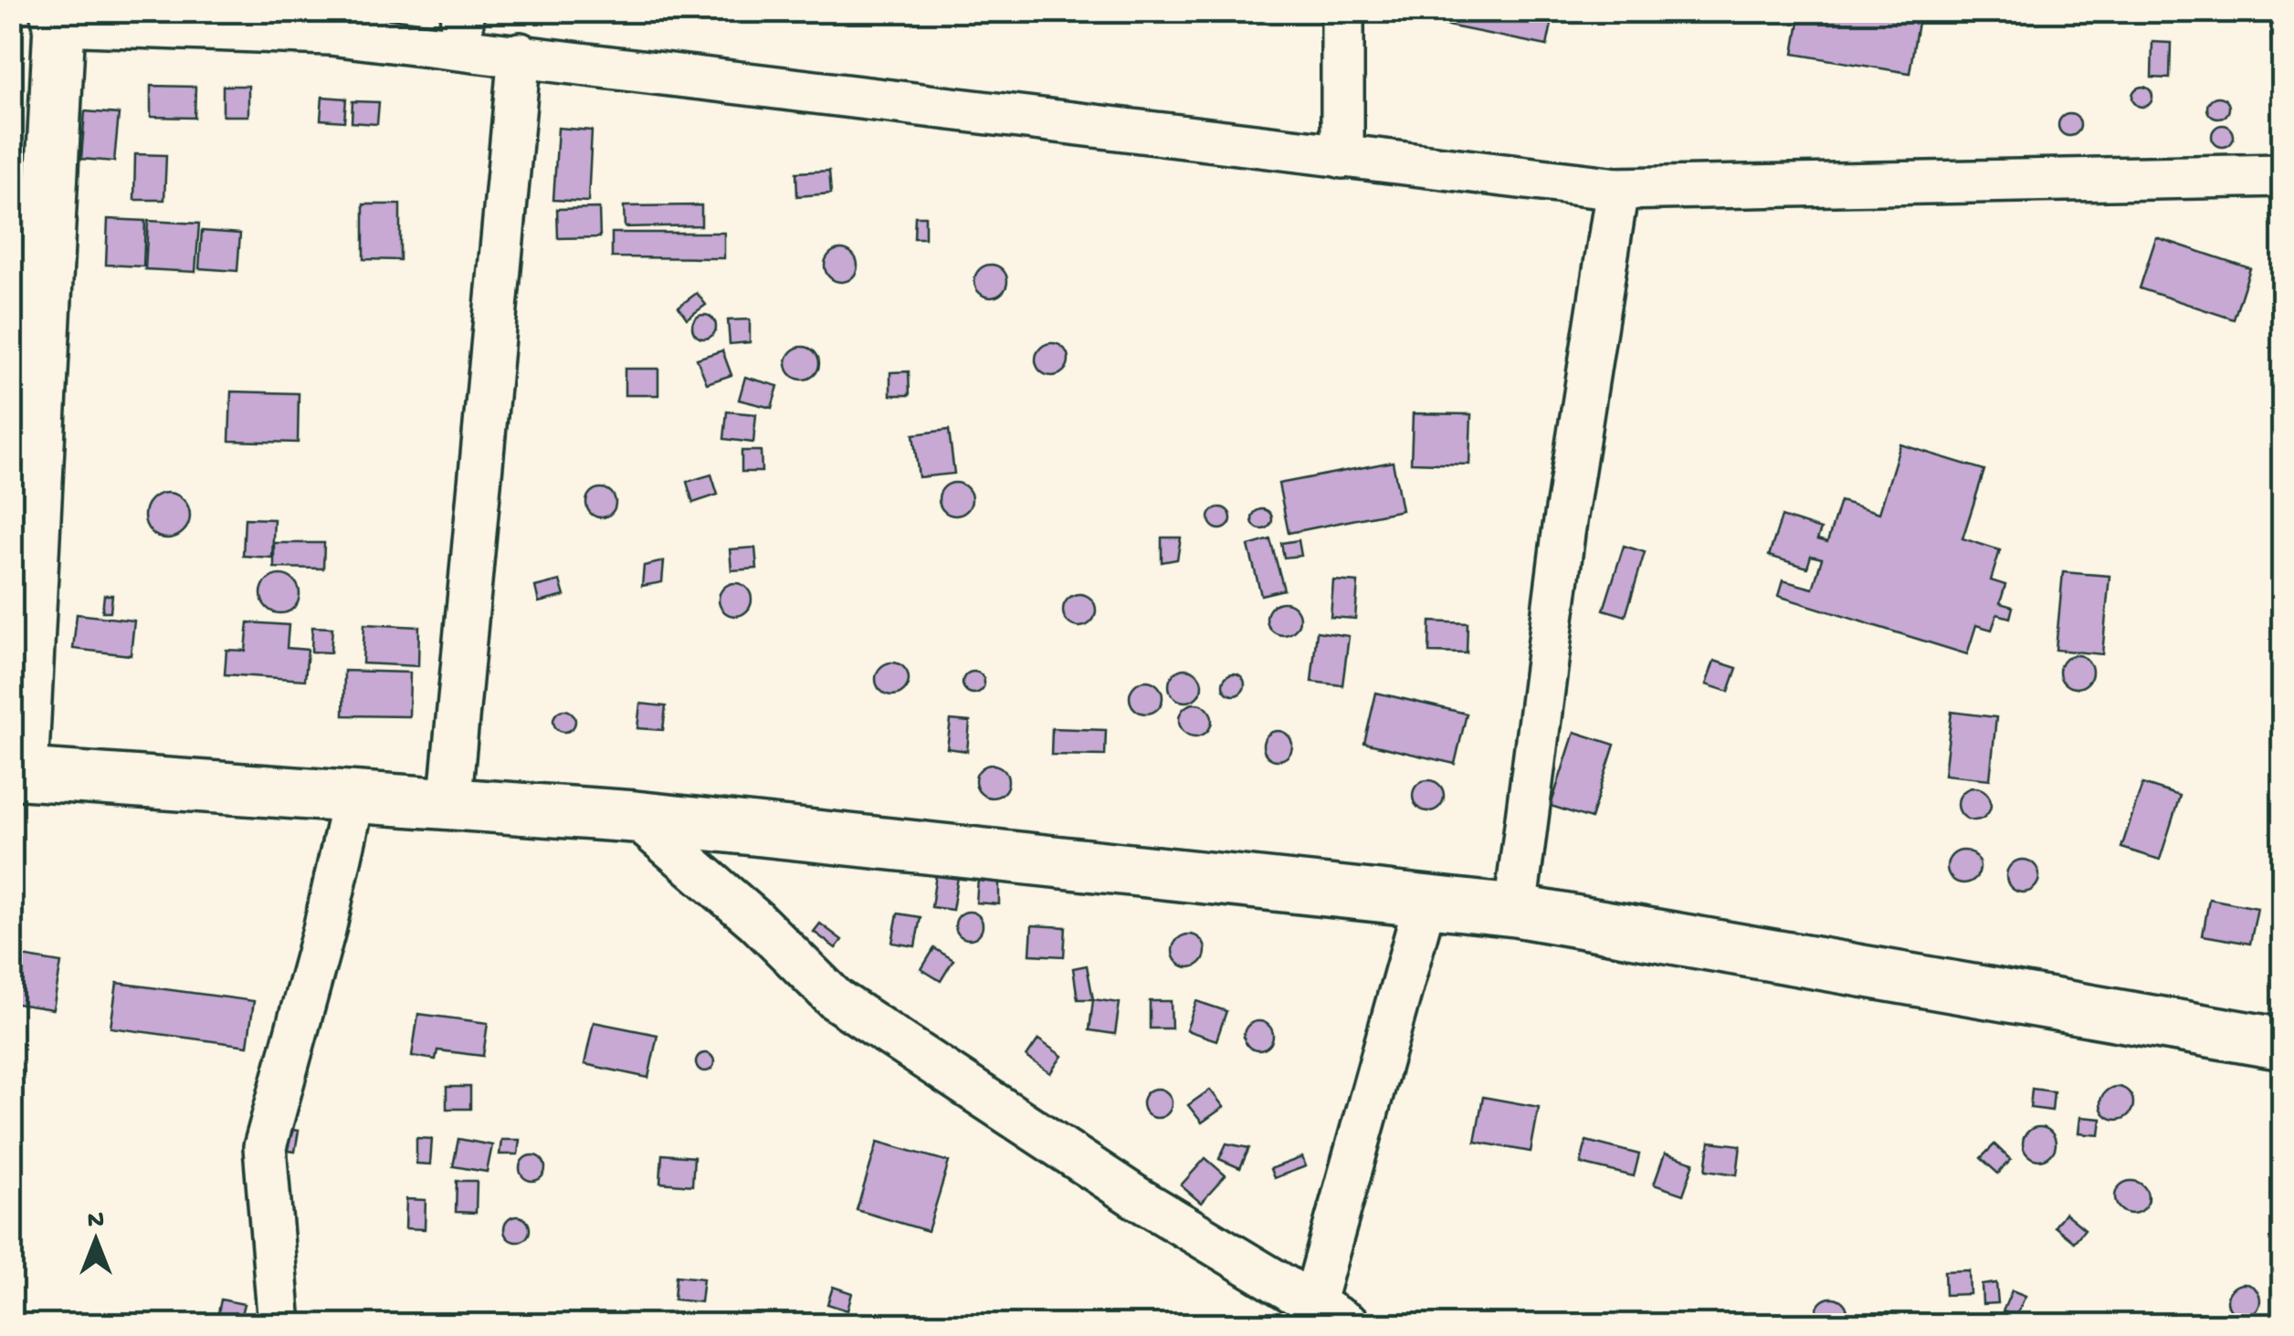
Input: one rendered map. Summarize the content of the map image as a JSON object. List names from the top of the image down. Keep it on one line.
{"north":"top"}
